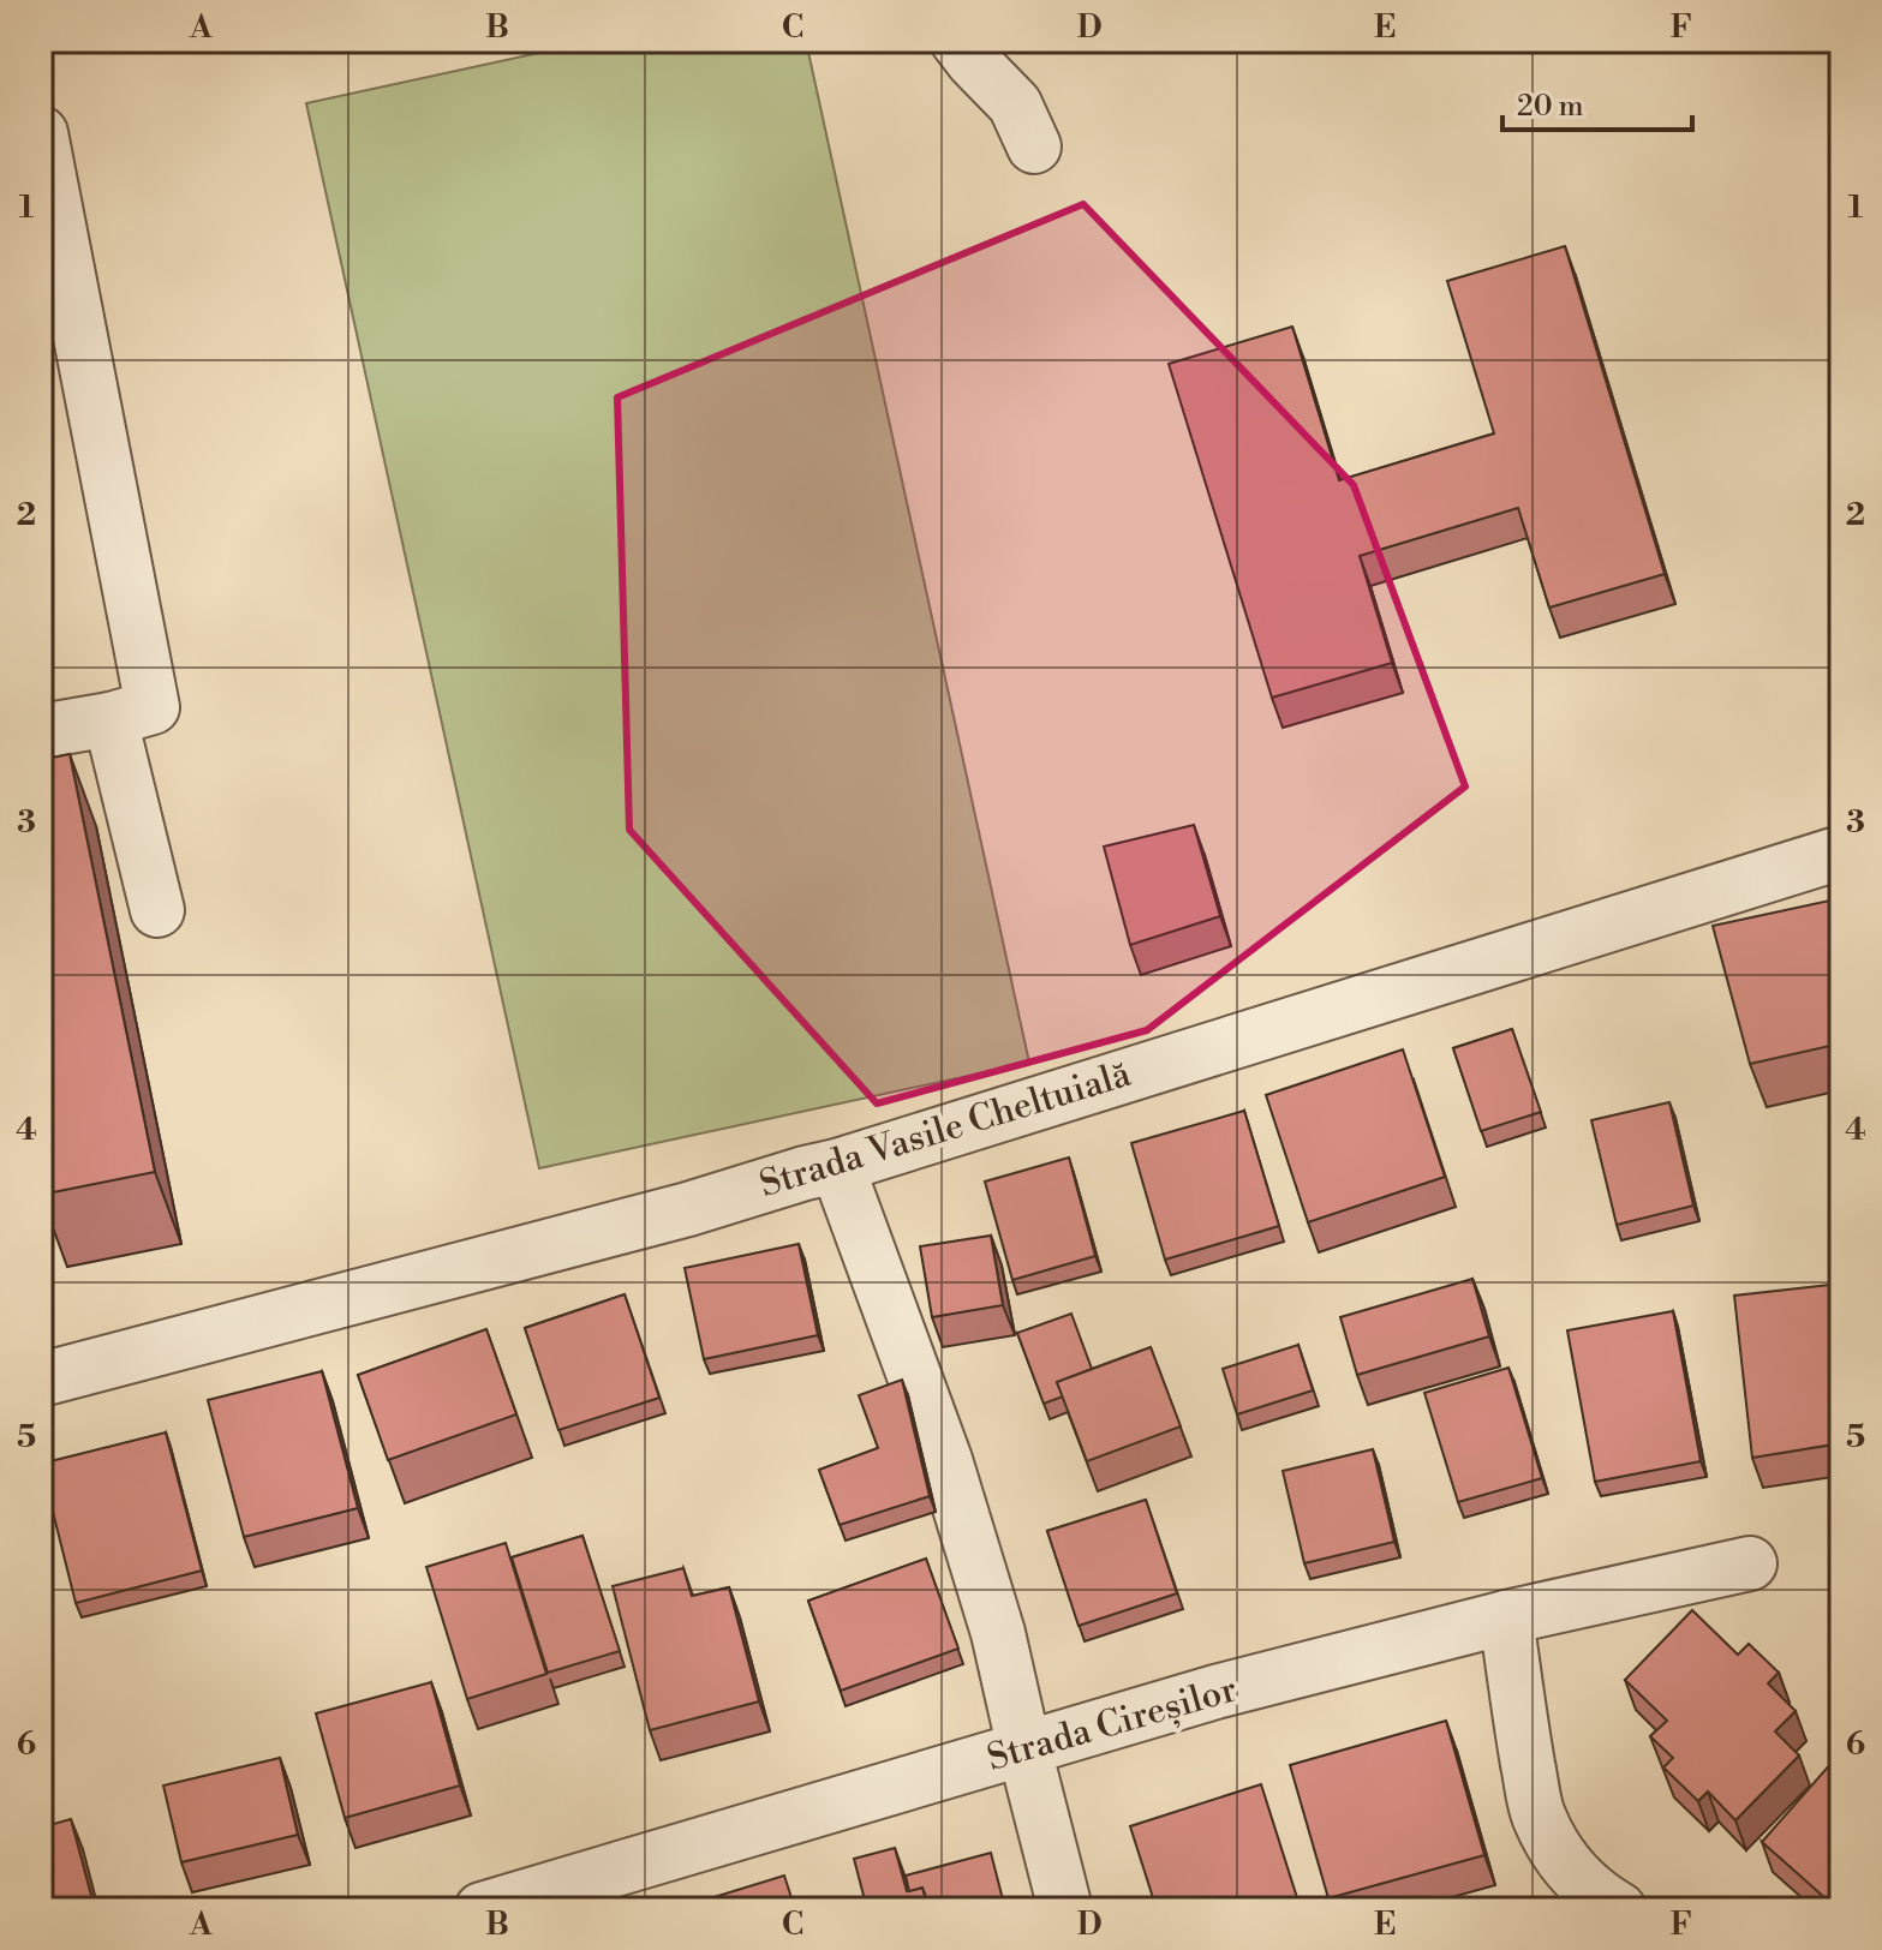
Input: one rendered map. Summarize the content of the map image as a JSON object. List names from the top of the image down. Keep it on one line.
{"streets":{"street":["Strada Vasile Cheltuială","Strada Cireșilor"]},"scale_bar":"20 m","grid":{"columns":["A","B","C","D","E","F"],"rows":["1","2","3","4","5","6"]}}
